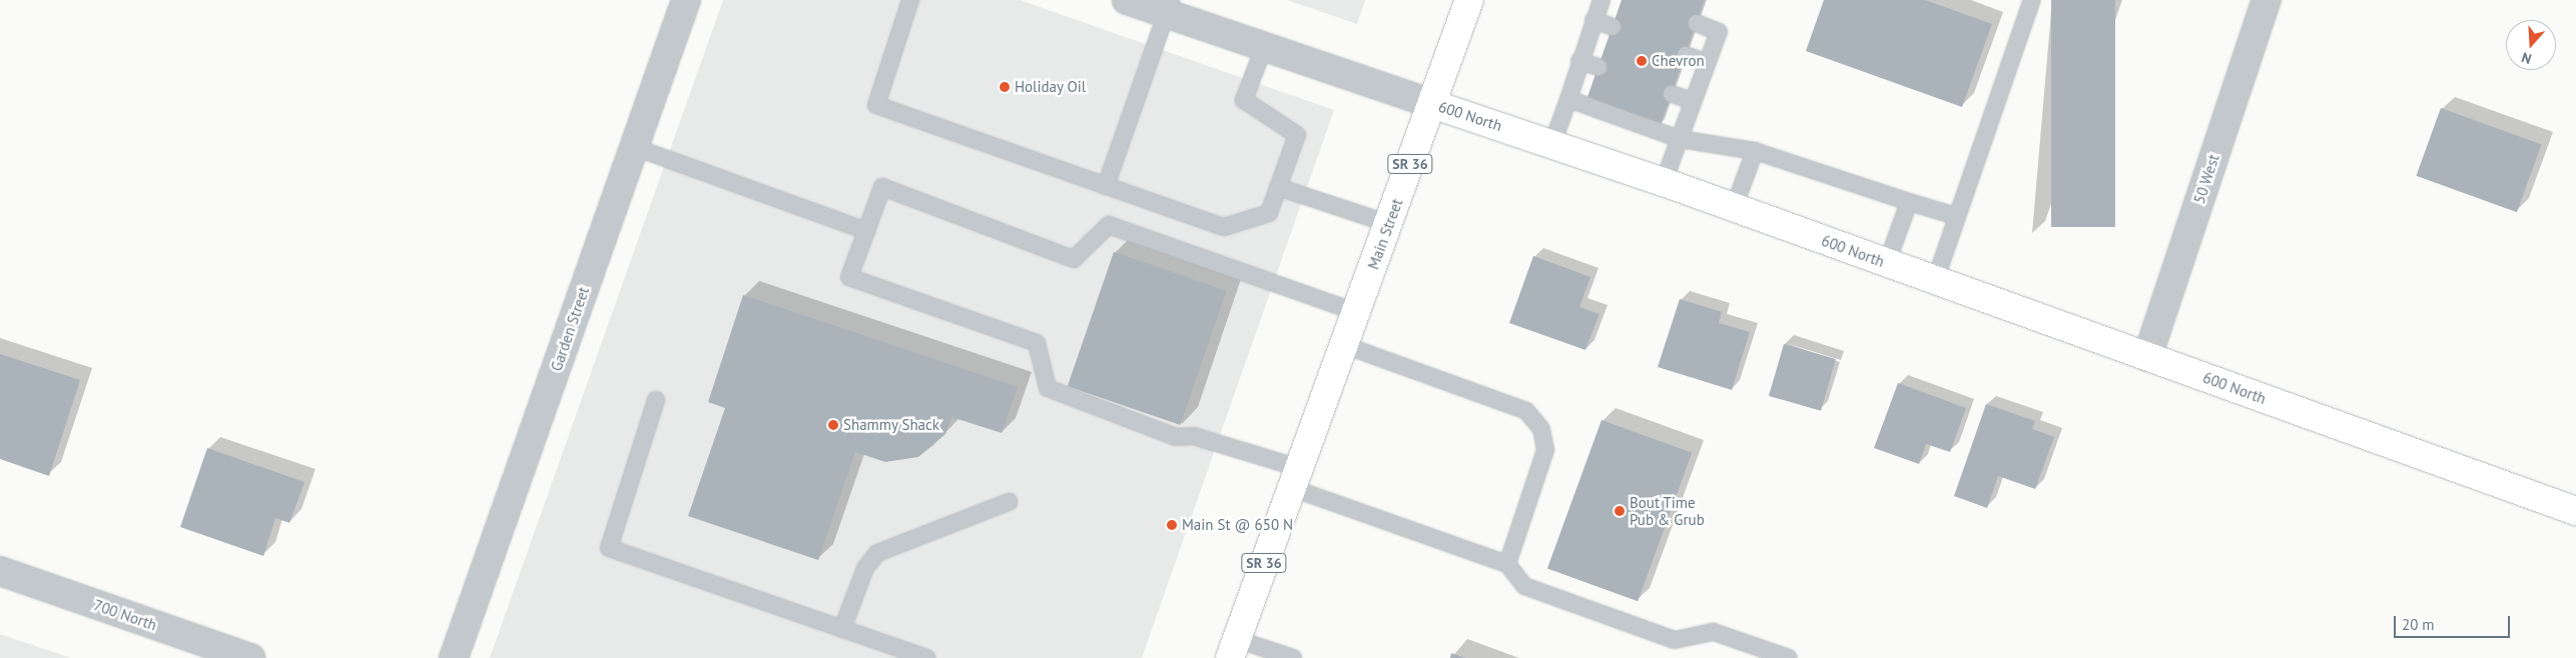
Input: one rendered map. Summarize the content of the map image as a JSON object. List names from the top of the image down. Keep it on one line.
{"streets":{"main road":["600 North","SR 36","Main Street"],"street":["50 West","Garden Street","700 North"]},"crossings":[["600 North","50 West"],["600 North","Main Street"],["SR 36","Main Street"]],"places":["Chevron","Holiday Oil","Shammy Shack","Bout Time Pub & Grub","Main St @ 650 N"],"scale_bar":"20 m","north":"bottom"}
